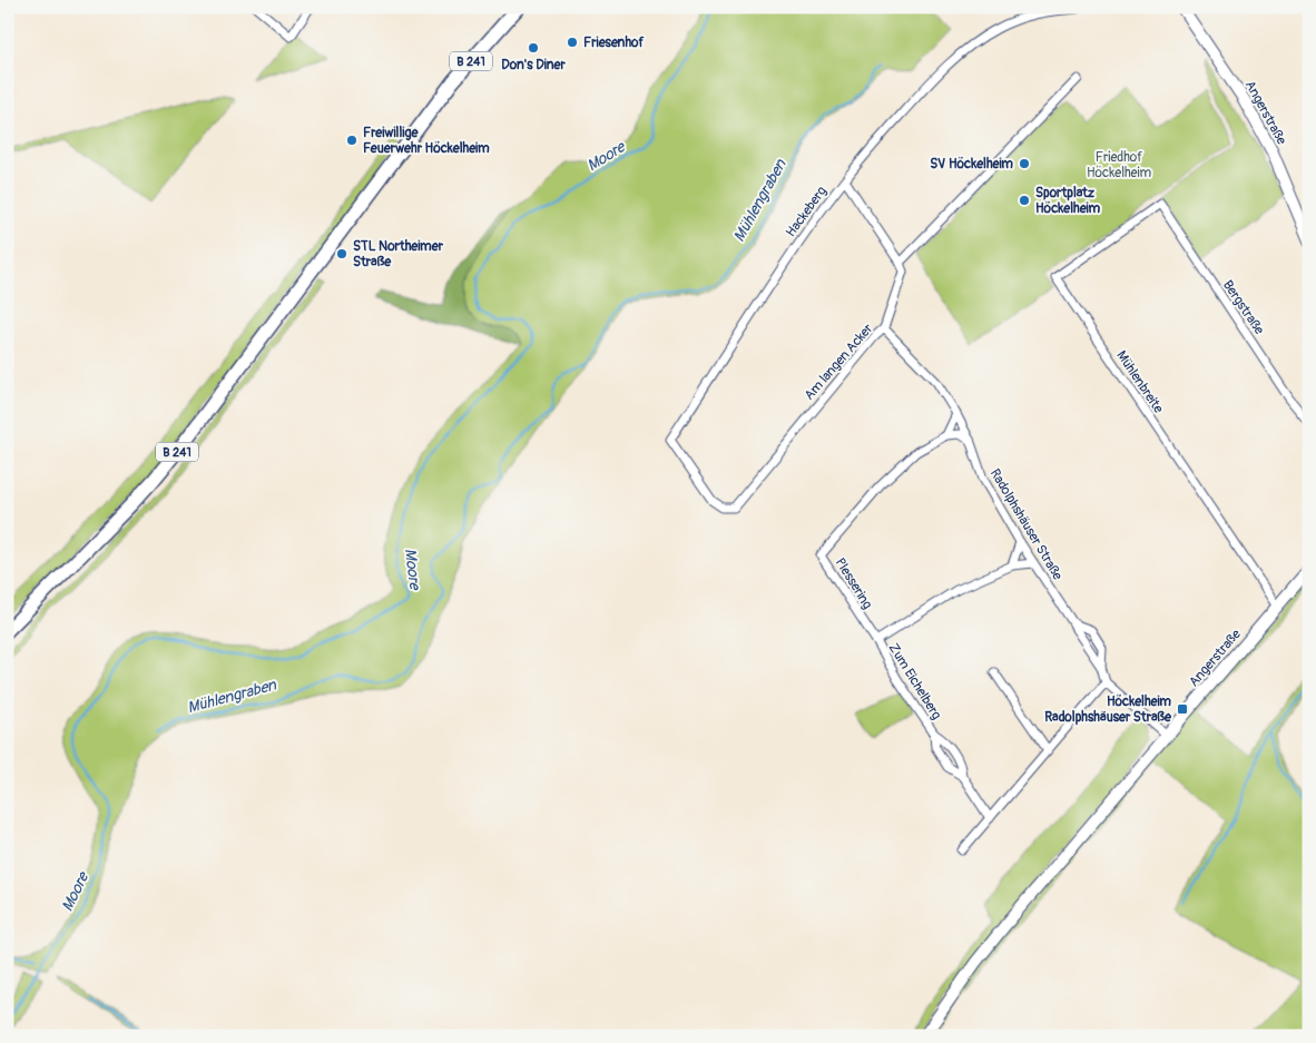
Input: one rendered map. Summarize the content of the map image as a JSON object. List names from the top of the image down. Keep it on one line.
{"streets":{"main road":["B 241"],"street":["Angerstraße","Hackeberg","Bergstraße","Am langen Acker","Mühlenbreite","Radolphshäuser Straße","Plessering","Zum Eichelberg"]},"crossings":[["Angerstraße","Mühlenbreite"],["Hackeberg","Am langen Acker"],["Bergstraße","Mühlenbreite"],["Am langen Acker","Radolphshäuser Straße"],["Plessering","Zum Eichelberg"]],"water":["Moore","Mühlengraben"],"parks":["Friedhof Höckelheim"],"places":{"other":["Friesenhof","Don's Diner","Freiwillige Feuerwehr Höckelheim","SV Höckelheim","Sportplatz Höckelheim","STL Northeimer Straße"],"transit":["Höckelheim Radolphshäuser Straße"]}}
